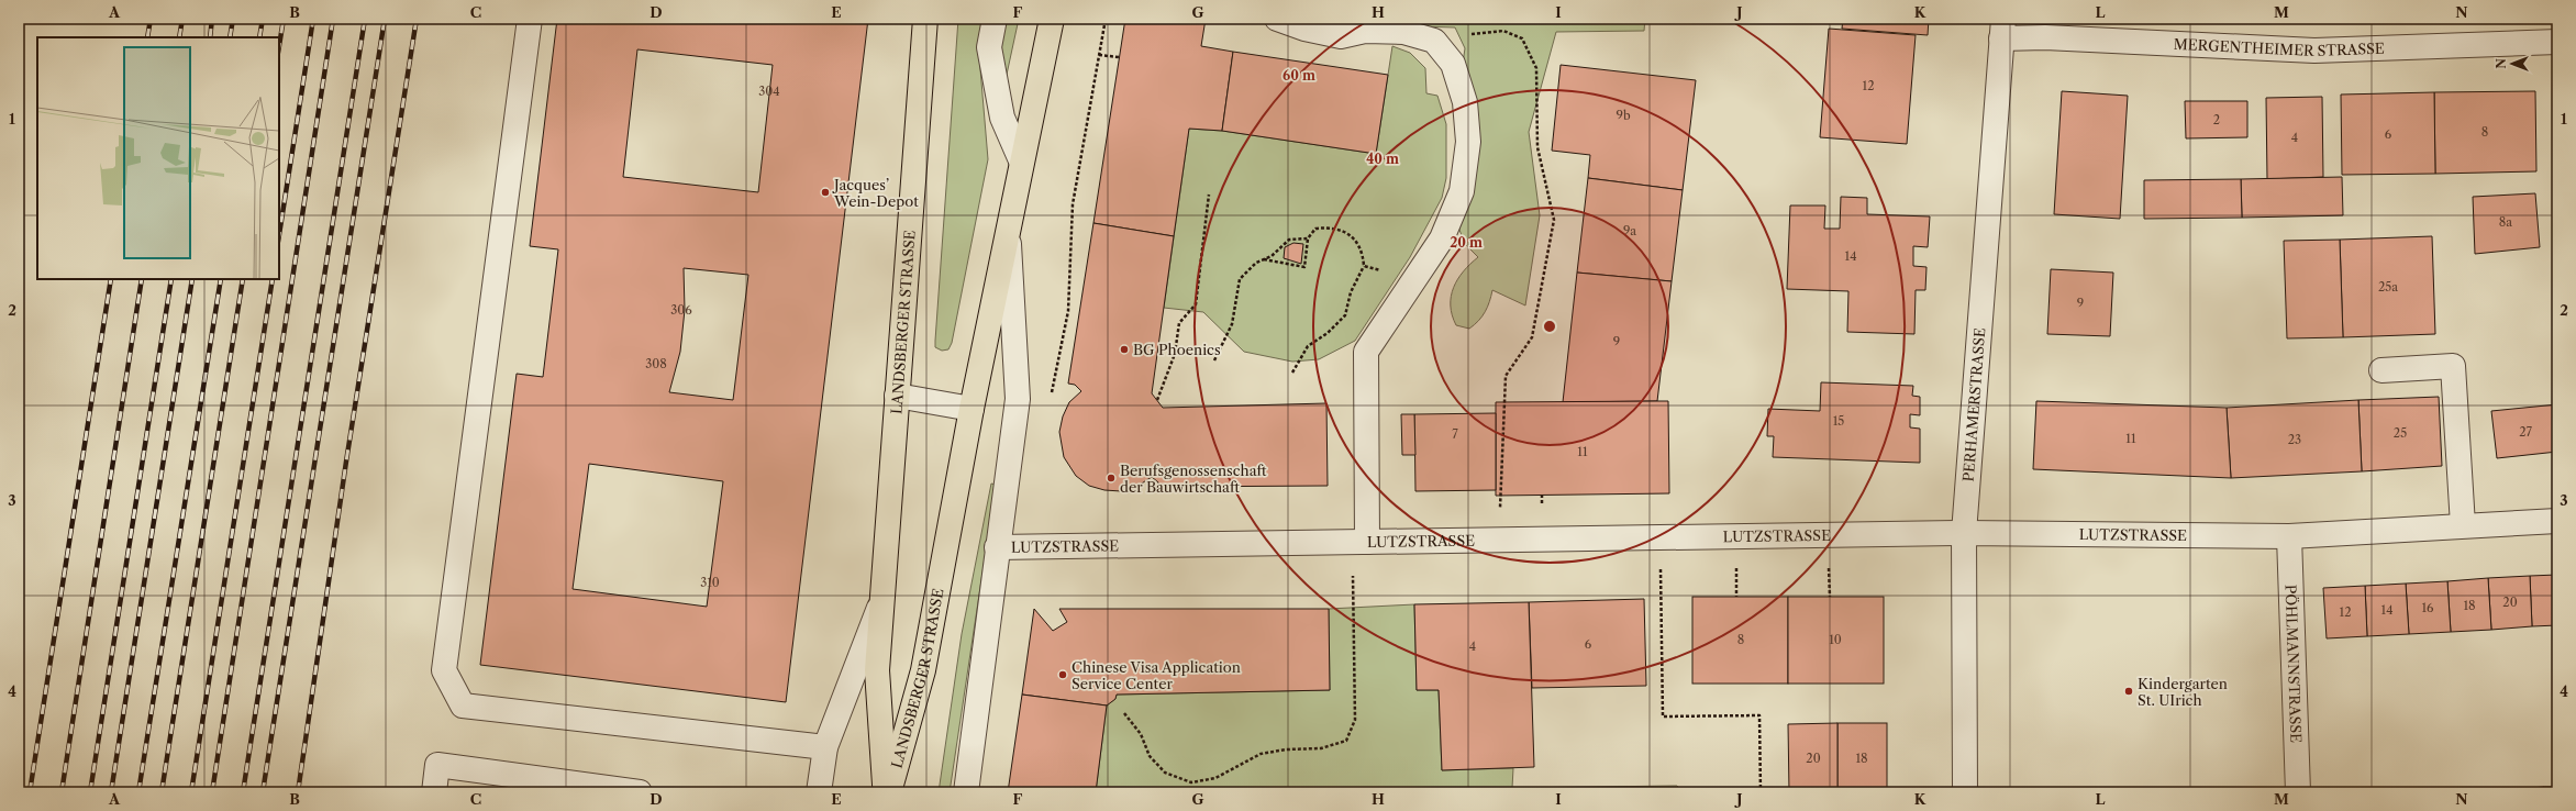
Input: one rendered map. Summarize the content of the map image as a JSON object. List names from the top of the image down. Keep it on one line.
{"streets":{"main road":["LANDSBERGER STRASSE"],"street":["MERGENTHEIMER STRASSE","PERHAMERSTRASSE","LUTZSTRASSE","PÖHLMANNSTRASSE"]},"crossings":[["MERGENTHEIMER STRASSE","PERHAMERSTRASSE"],["LANDSBERGER STRASSE","LUTZSTRASSE"],["PERHAMERSTRASSE","LUTZSTRASSE"],["LUTZSTRASSE","PÖHLMANNSTRASSE"]],"places":["Jacques’ Wein-Depot","BG Phoenics","Berufsgenossenschaft der Bauwirtschaft","Chinese Visa Application Service Center","Kindergarten St. UIrich"],"house_numbers":["12","304","9b","2","8","6","4","8a","9a","14","25a","9","306","9","308","15","27","25","7","11","23","11","310","20","18","16","14","12","8","10","6","4","20","18"],"north":"left","grid":{"columns":["A","B","C","D","E","F","G","H","I","J","K","L","M","N"],"rows":["1","2","3","4"]},"rings":["60 m","40 m","20 m"]}
